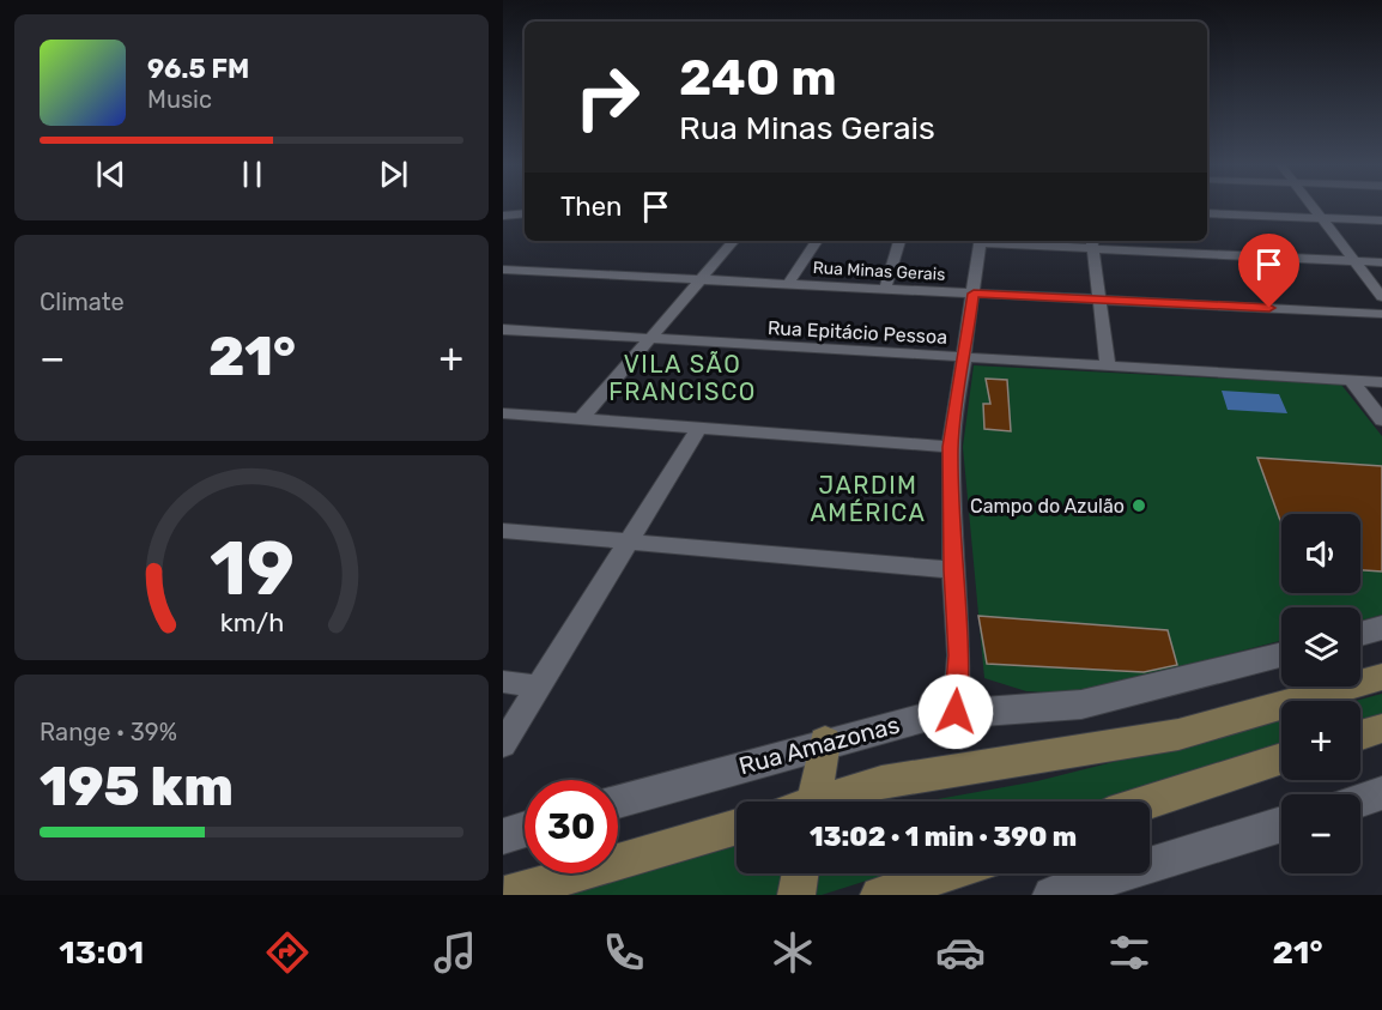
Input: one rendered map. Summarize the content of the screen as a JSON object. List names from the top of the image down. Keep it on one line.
{"streets":{"street":["Rua Minas Gerais","Rua Epitácio Pessoa","Rua Amazonas"]},"districts":["VILA SÃO FRANCISCO","JARDIM AMÉRICA"],"places":["Campo do Azulão"],"page":{"turn":["240 m","Rua Minas Gerais"],"song":["96.5 FM","Music"],"then":"Then","tile":["Climate",["Range · 39%","195 km"]],"heat":["−","21°","+"],"map_buttons":["+","−"],"limit":"30","trip":"13:02 · 1 min · 390 m","tabs":["13:01","21°"],"gauge":["19","km/h"]}}
